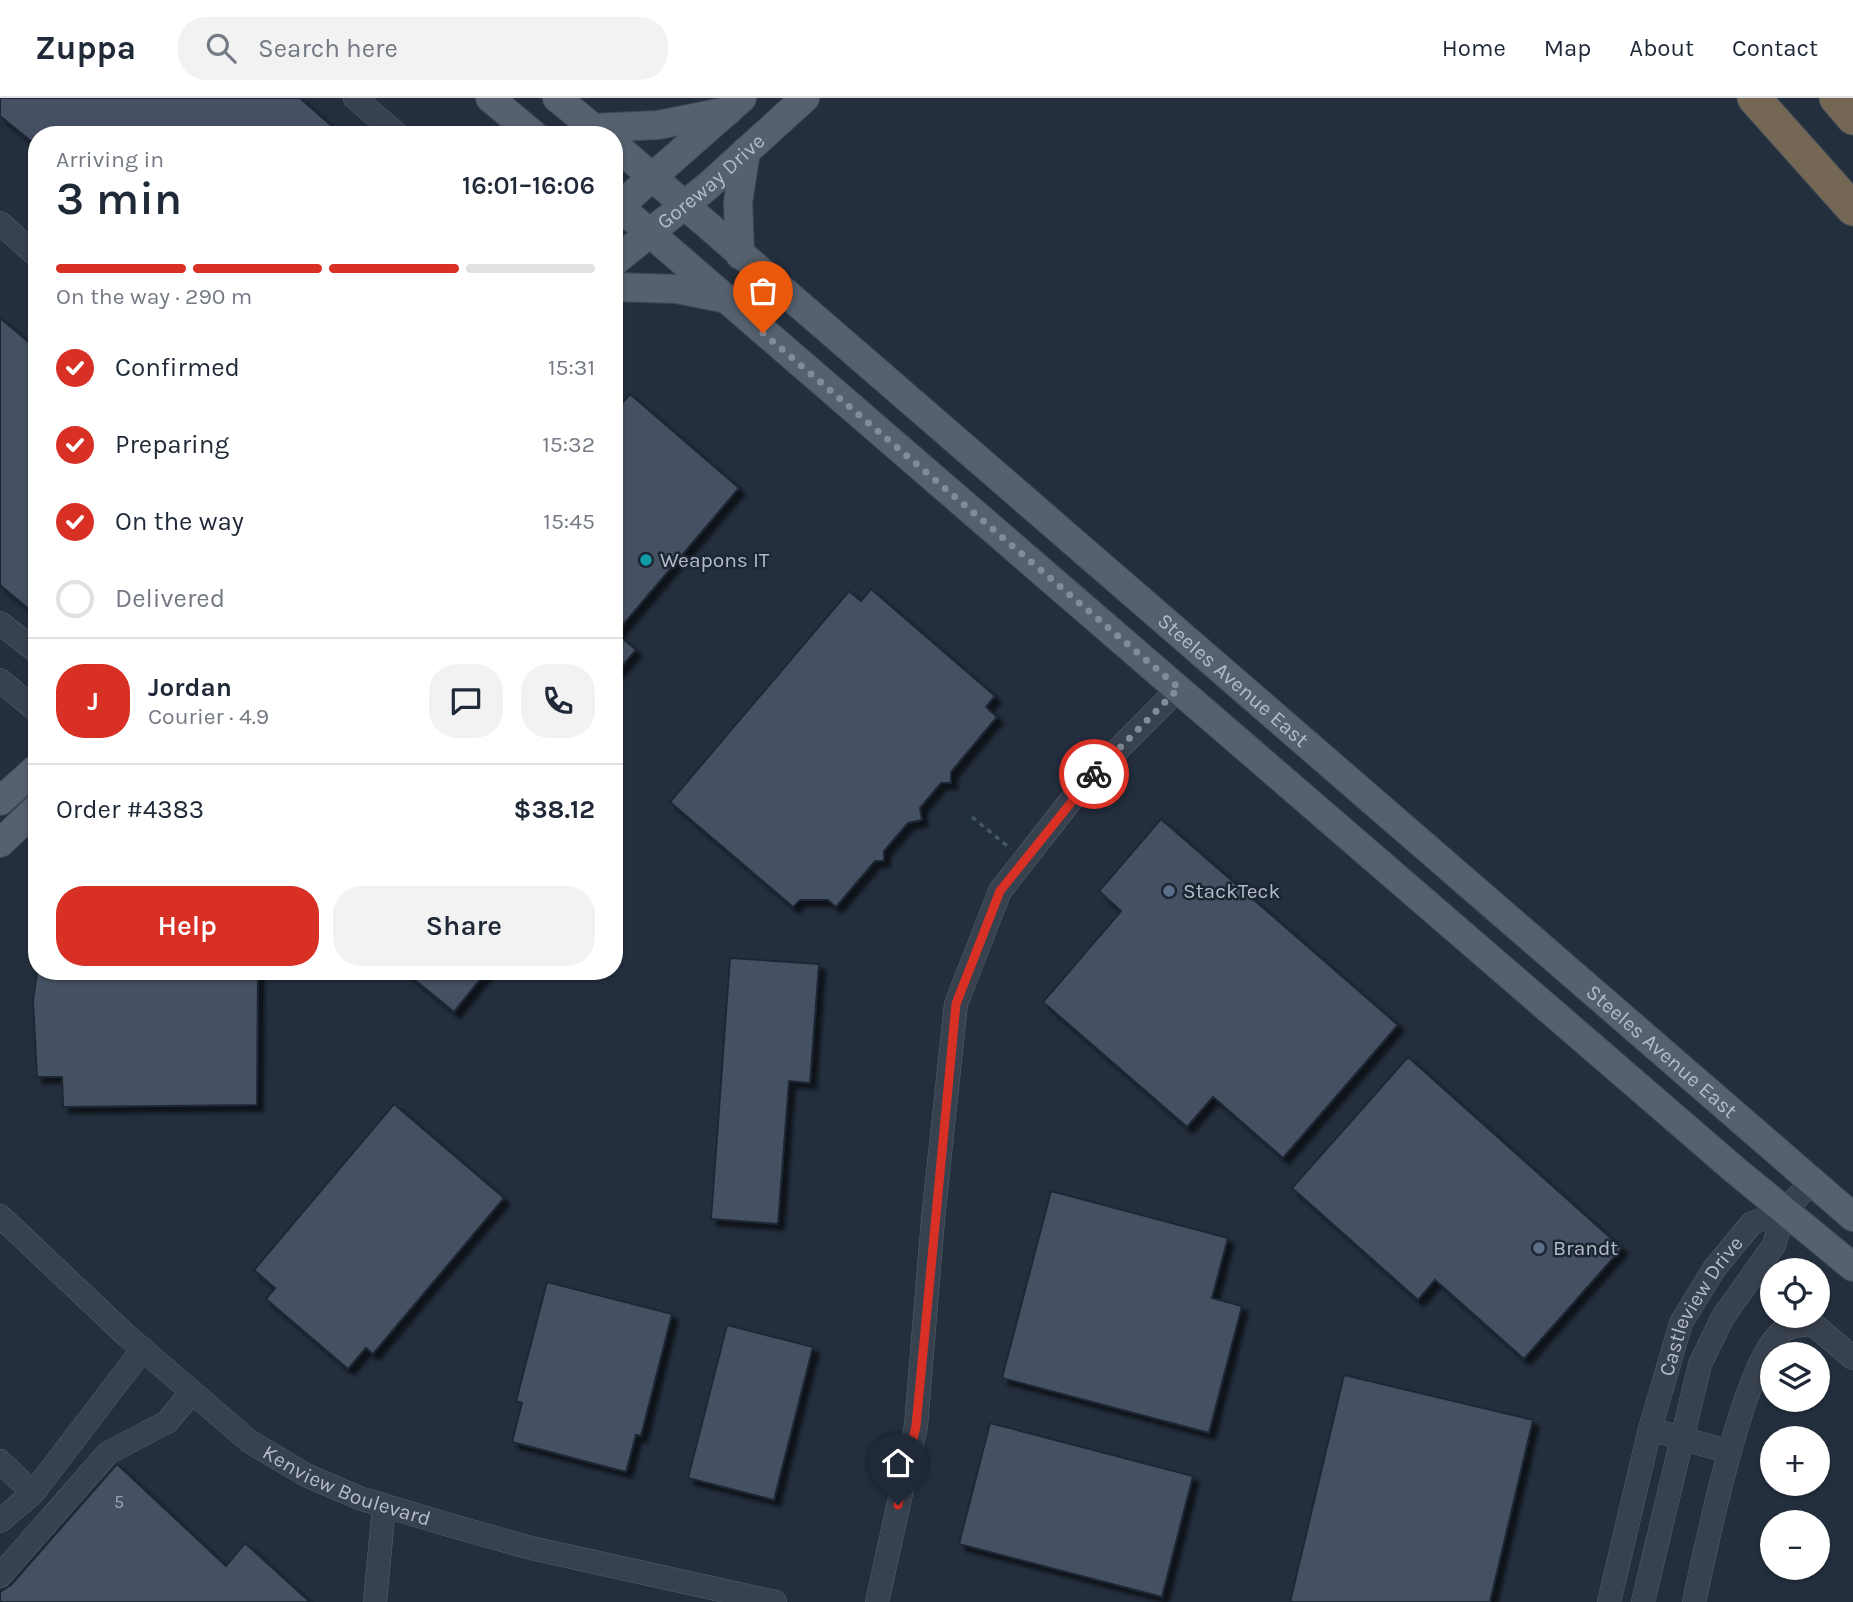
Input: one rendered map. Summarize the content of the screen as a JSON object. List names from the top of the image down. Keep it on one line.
{"streets":{"main road":["Goreway Drive","Steeles Avenue East"],"street":["Castleview Drive","Kenview Boulevard"]},"crossings":[["Goreway Drive","Steeles Avenue East"],["Steeles Avenue East","Castleview Drive"]],"places":["Weapons IT","StackTeck","Brandt"],"house_numbers":["5"],"page":{"header":"Zuppa","search":"Search here","nav":["Home","Map","About","Contact"],"heading":["3 min","Arriving in","16:01–16:06"],"panel":["Jordan","Courier · 4.9","Order #4383","$38.12"],"bar":"On the way · 290 m","list":[["Confirmed","15:31"],["Preparing","15:32"],["On the way","15:45"],"Delivered"],"round":"J","buttons":["Help","Share"],"map_buttons":["+","−"]}}
